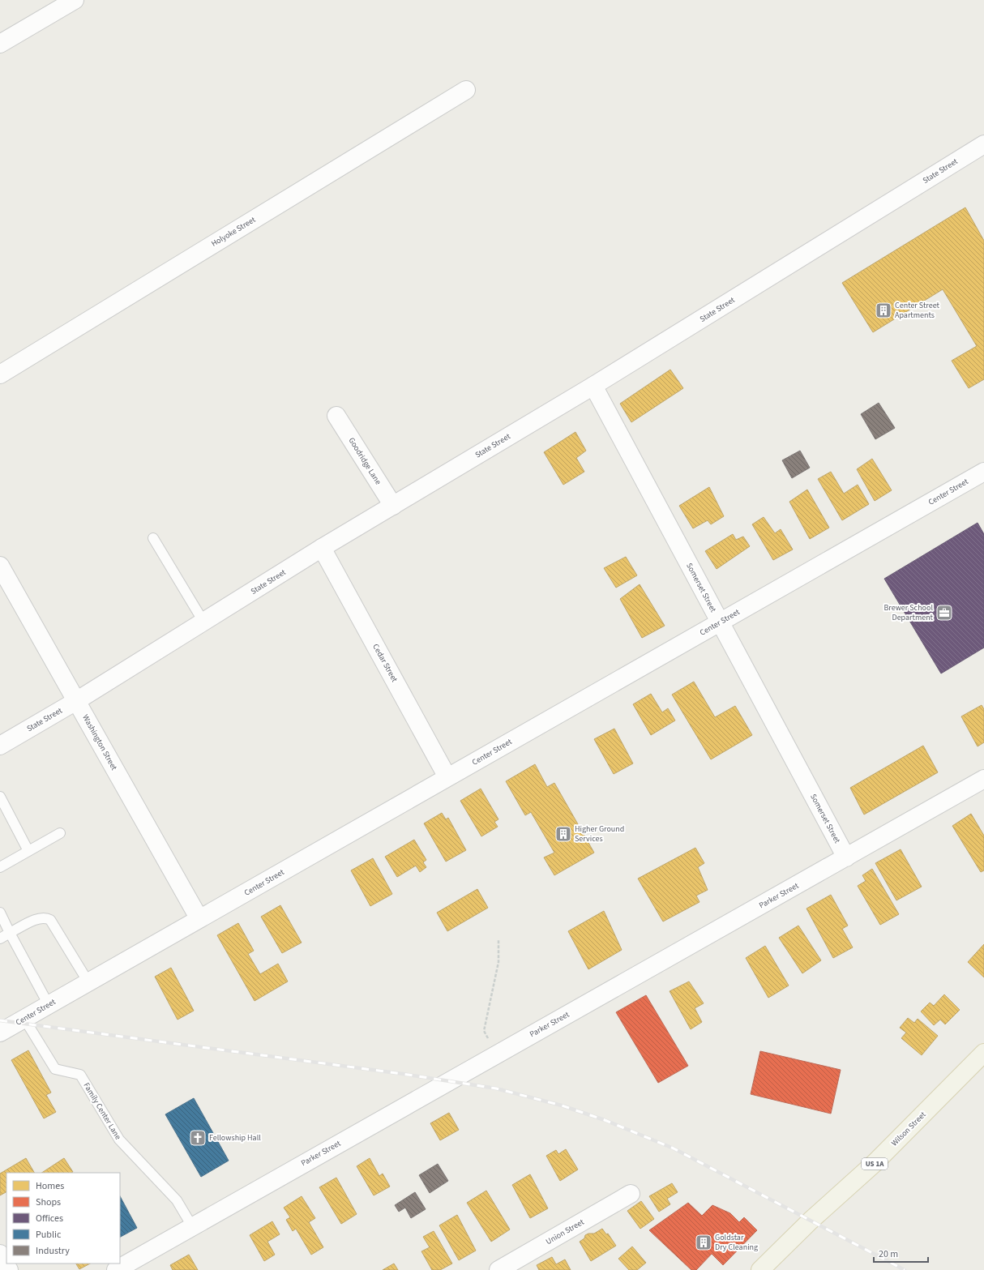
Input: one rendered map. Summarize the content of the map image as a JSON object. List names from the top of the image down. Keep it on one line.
{"streets":{"main road":["Wilson Street","US 1A"],"street":["State Street","Holyoke Street","Goodridge Lane","Center Street","Somerset Street","Cedar Street","Washington Street","Parker Street","Union Street"],"lane":["Family Center Lane"]},"crossings":[["State Street","Goodridge Lane"],["State Street","Somerset Street"],["State Street","Cedar Street"],["State Street","Washington Street"],["Center Street","Somerset Street"],["Center Street","Cedar Street"],["Center Street","Washington Street"],["Center Street","Family Center Lane"],["Somerset Street","Parker Street"],["Parker Street","Family Center Lane"]],"places":{"building":["Center Street Apartments","Higher Ground Services","Goldstar Dry Cleaning"],"office":["Brewer School Department"],"church":["Fellowship Hall"]},"legend":["Homes","Shops","Offices","Public","Industry"],"scale_bar":"20 m"}
